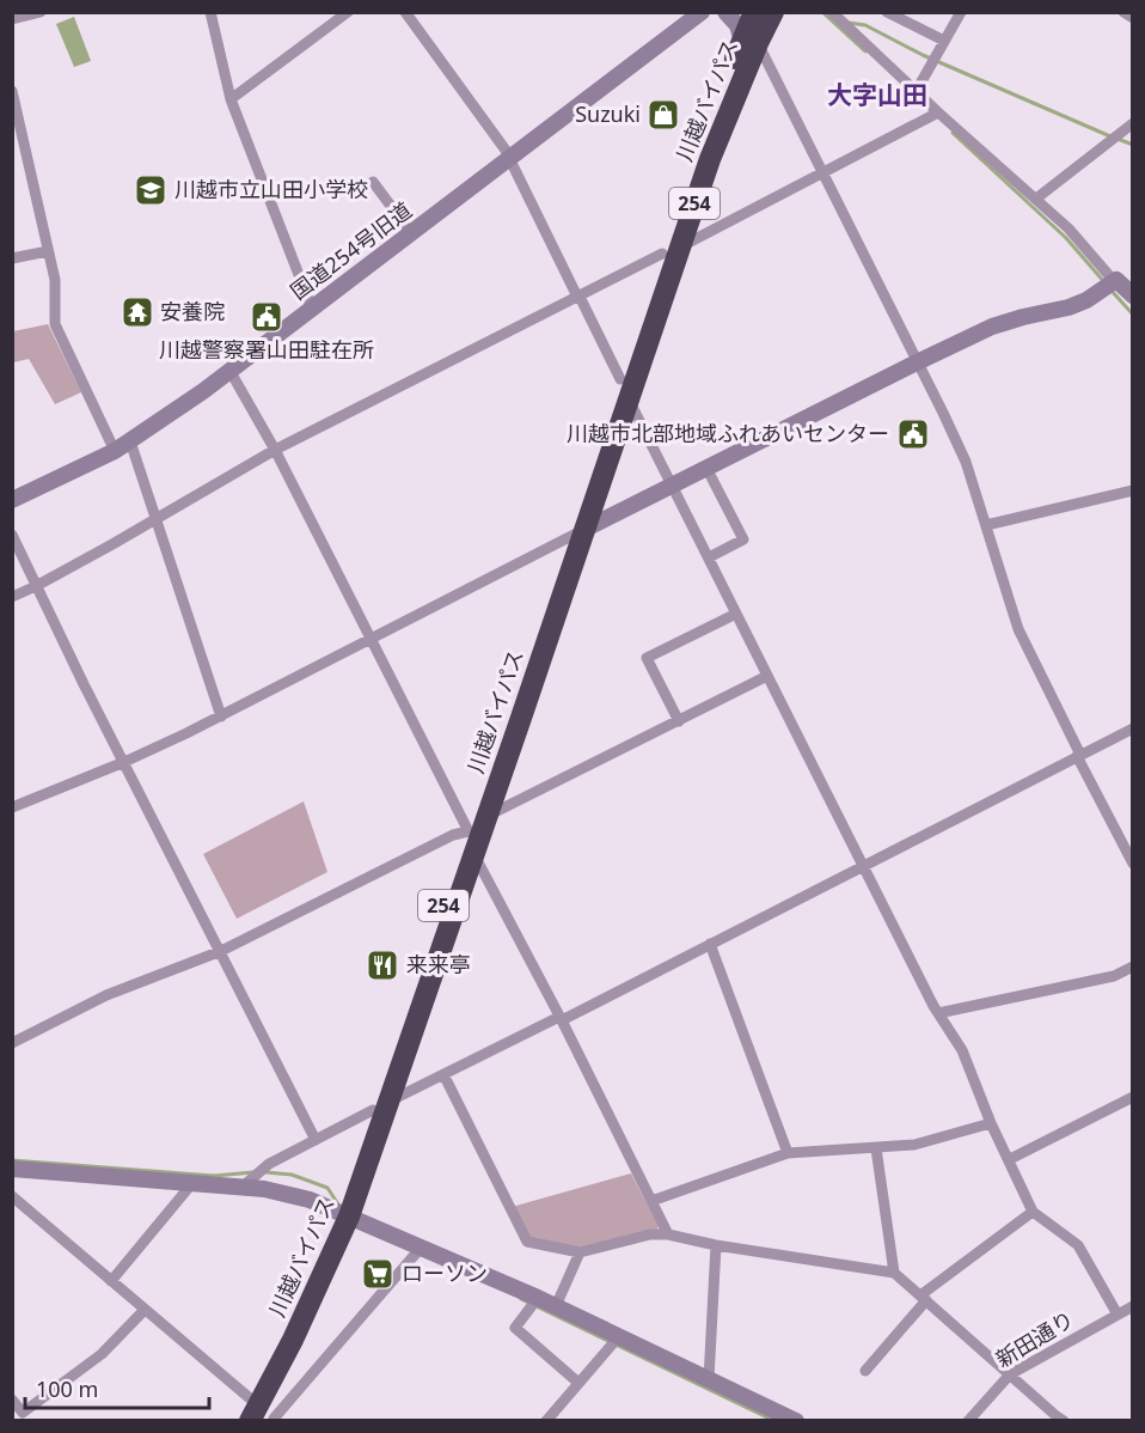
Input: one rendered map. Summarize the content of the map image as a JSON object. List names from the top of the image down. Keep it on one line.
{"streets":{"highway":["川越バイパス","254"],"street":["国道254号旧道","新田通り"]},"districts":["大字山田"],"places":{"shop":["Suzuki"],"school or university":["川越市立山田小学校"],"temple":["安養院"],"public building":["川越警察署山田駐在所","川越市北部地域ふれあいセンター"],"restaurant":["来来亭"],"supermarket":["ローソン"]},"scale_bar":"100 m"}
